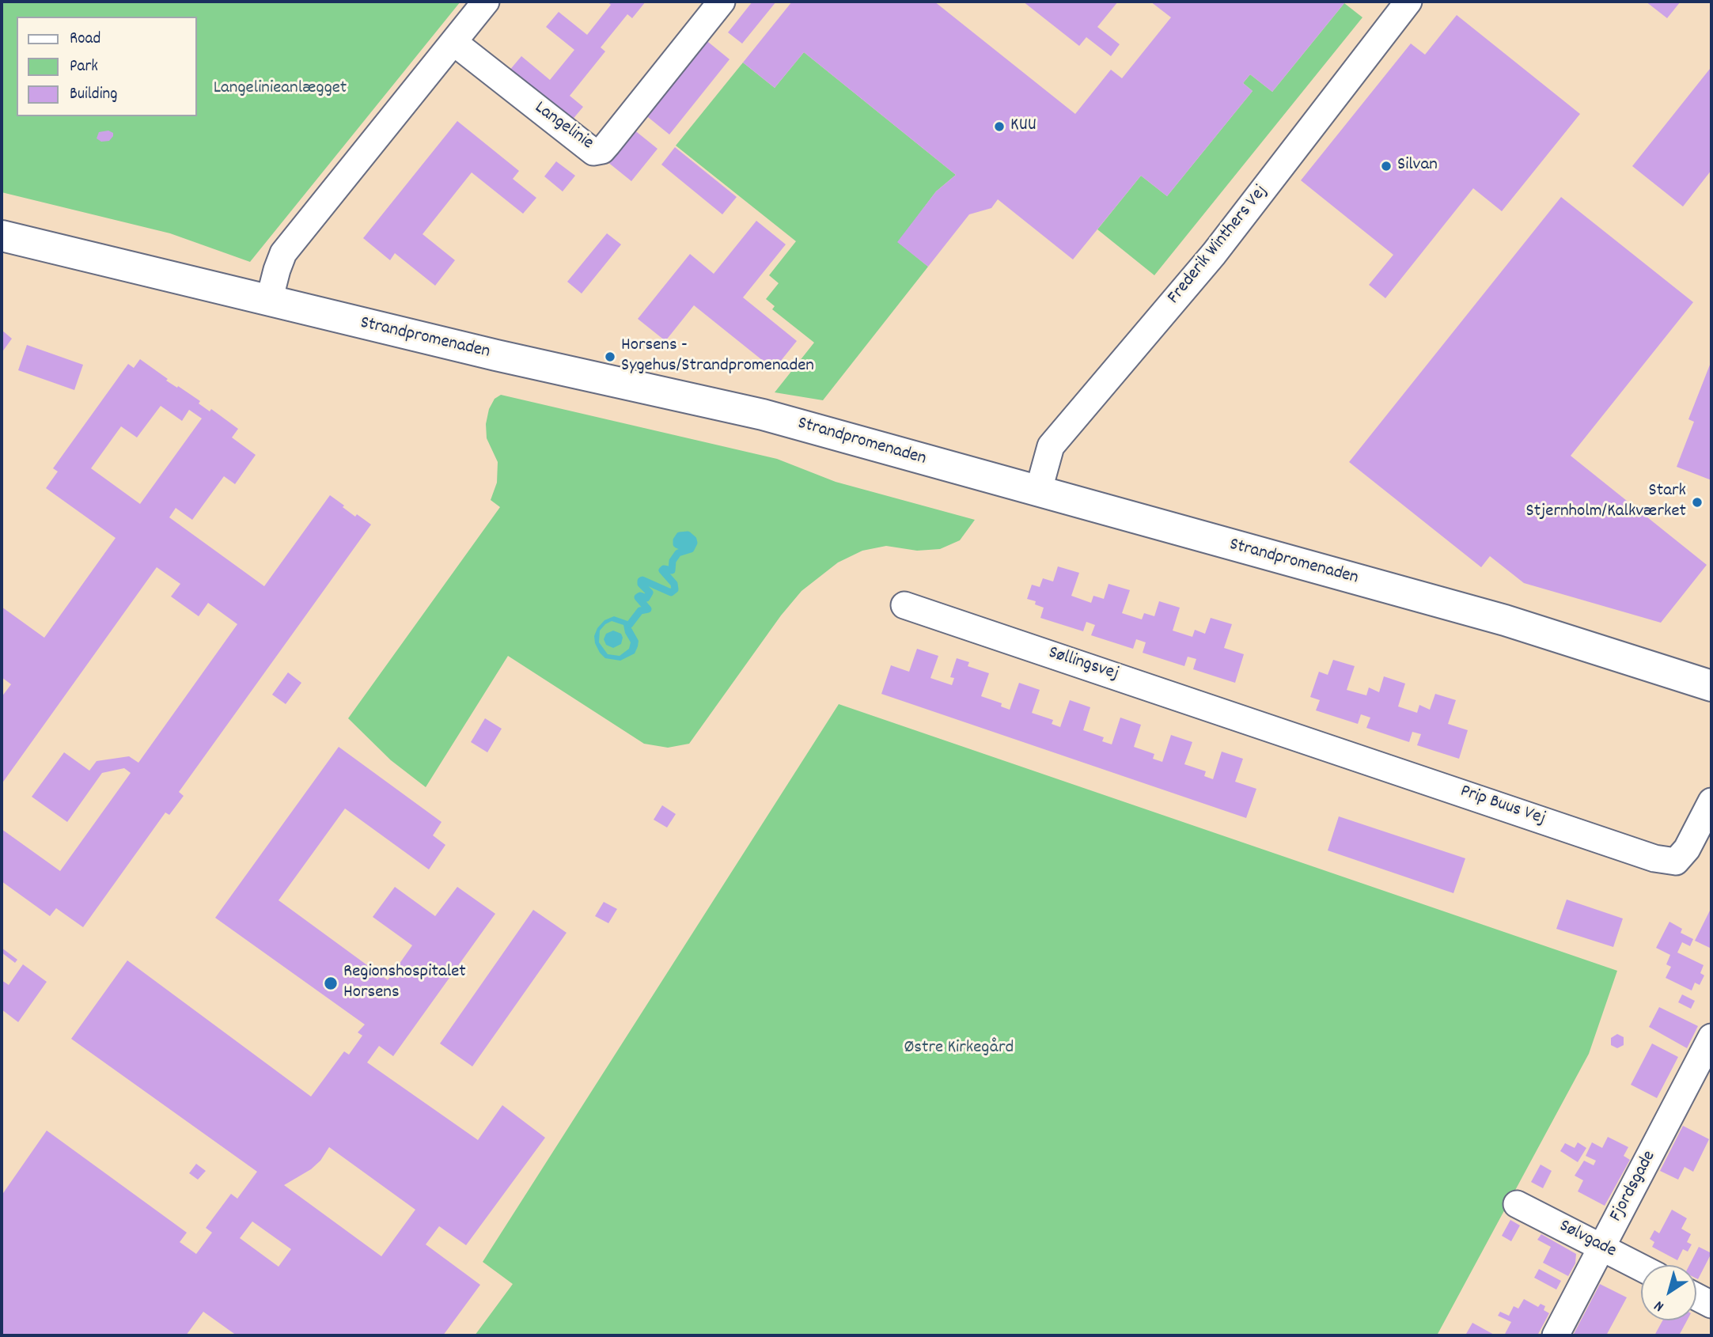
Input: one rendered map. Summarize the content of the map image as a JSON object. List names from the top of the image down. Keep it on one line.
{"streets":{"street":["Langelinie","Frederik Winthers Vej","Strandpromenaden","Søllingsvej","Prip Buus Vej","Fjordsgade","Sølvgade"]},"crossings":[["Frederik Winthers Vej","Strandpromenaden"],["Søllingsvej","Prip Buus Vej"],["Fjordsgade","Sølvgade"]],"parks":["Langelinieanlægget","Østre Kirkegård"],"places":["KUU","Silvan","Horsens - Sygehus/Strandpromenaden","Stark Stjernholm/Kalkværket","Regionshospitalet Horsens"],"legend":["Road","Park","Building"],"north":"bottom left"}
